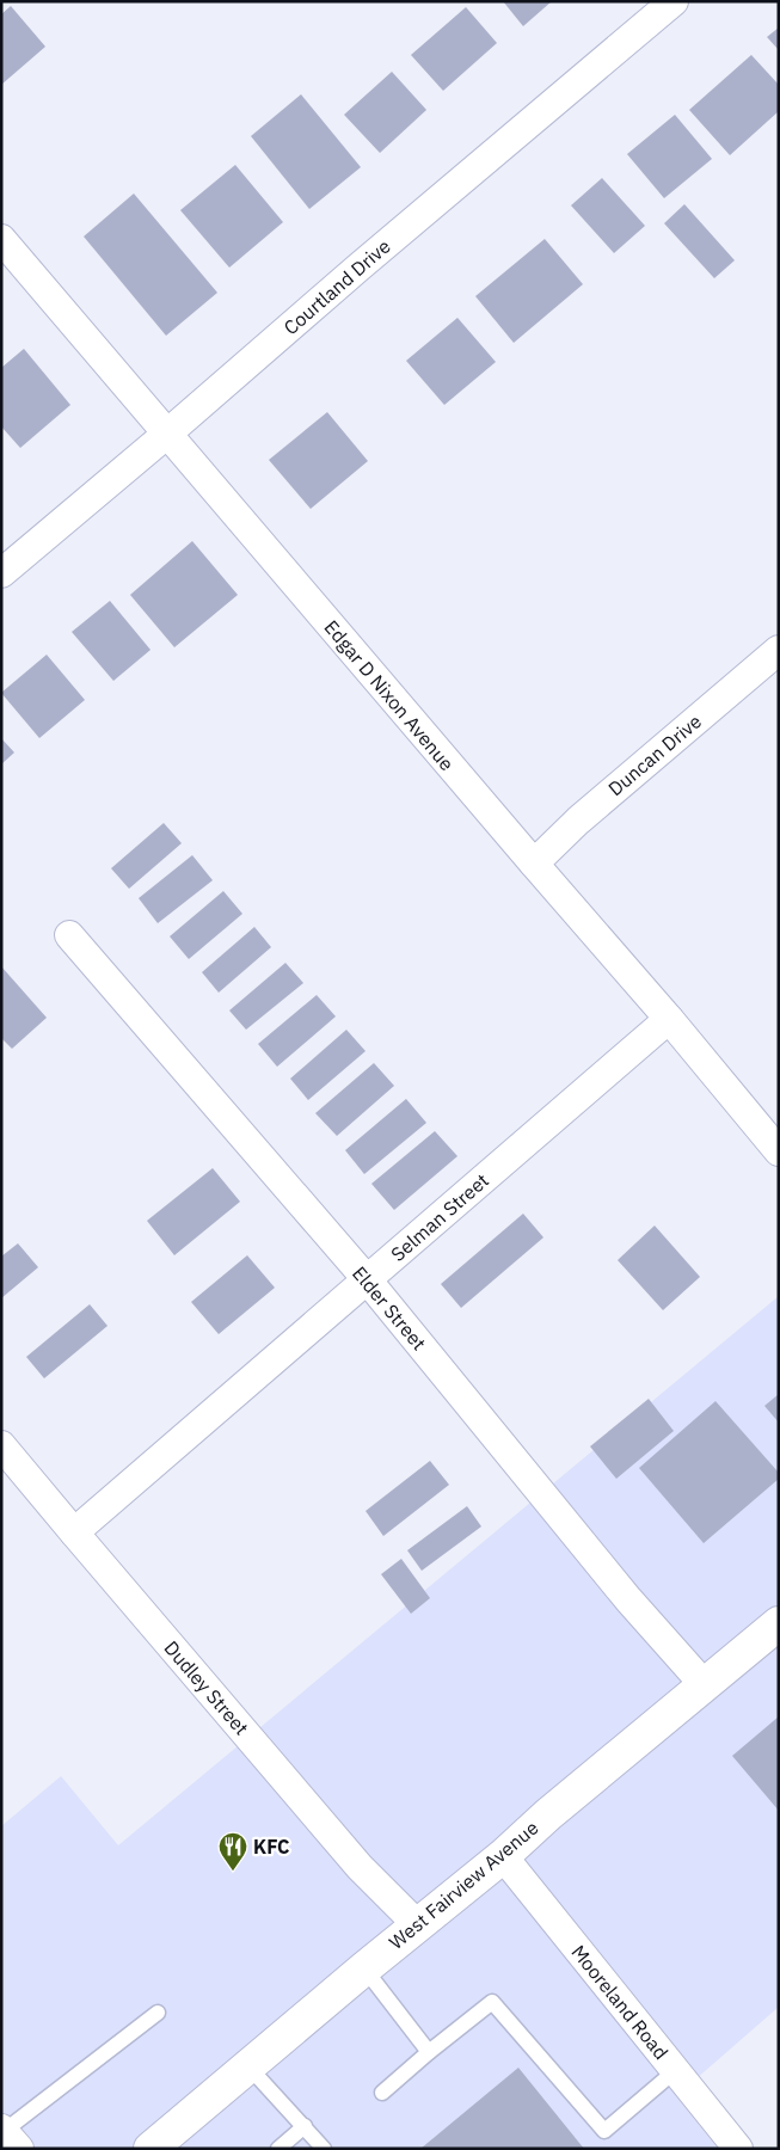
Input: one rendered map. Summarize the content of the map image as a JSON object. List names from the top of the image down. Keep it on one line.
{"streets":{"main road":["West Fairview Avenue"],"street":["Courtland Drive","Edgar D Nixon Avenue","Duncan Drive","Selman Street","Elder Street","Dudley Street","Mooreland Road"]},"crossings":[["Courtland Drive","Edgar D Nixon Avenue"],["Edgar D Nixon Avenue","Duncan Drive"],["Edgar D Nixon Avenue","Selman Street"],["Selman Street","Elder Street"],["Selman Street","Dudley Street"],["Elder Street","West Fairview Avenue"],["Dudley Street","West Fairview Avenue"],["West Fairview Avenue","Mooreland Road"]],"places":{"restaurant":["KFC"]}}
